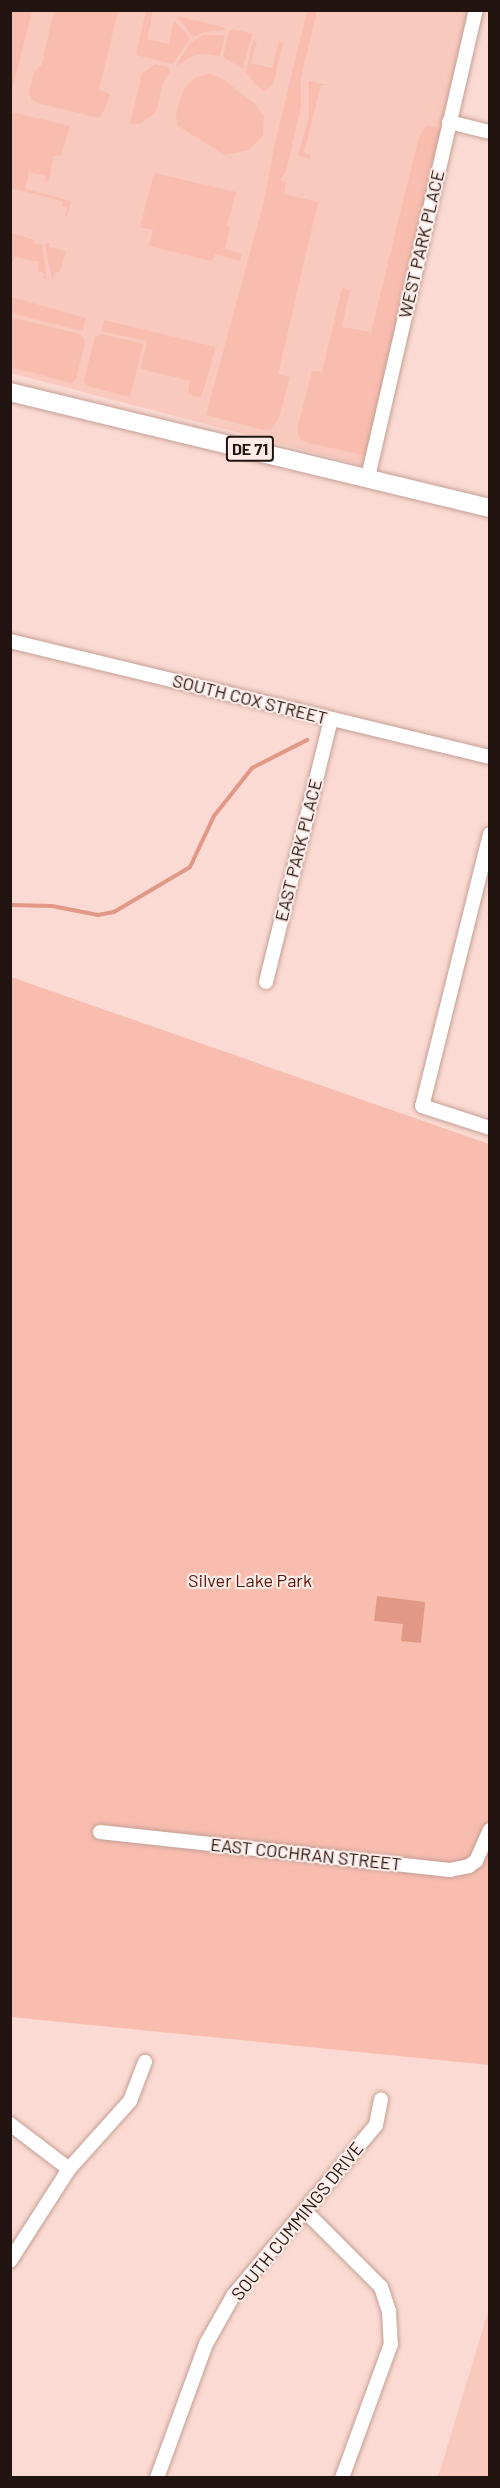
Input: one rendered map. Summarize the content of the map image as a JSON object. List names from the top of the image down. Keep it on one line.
{"streets":{"main road":["DE 71"],"street":["WEST PARK PLACE","SOUTH COX STREET","EAST PARK PLACE","EAST COCHRAN STREET","SOUTH CUMMINGS DRIVE"]},"crossings":[["WEST PARK PLACE","DE 71"],["SOUTH COX STREET","EAST PARK PLACE"]],"parks":["Silver Lake Park"]}
